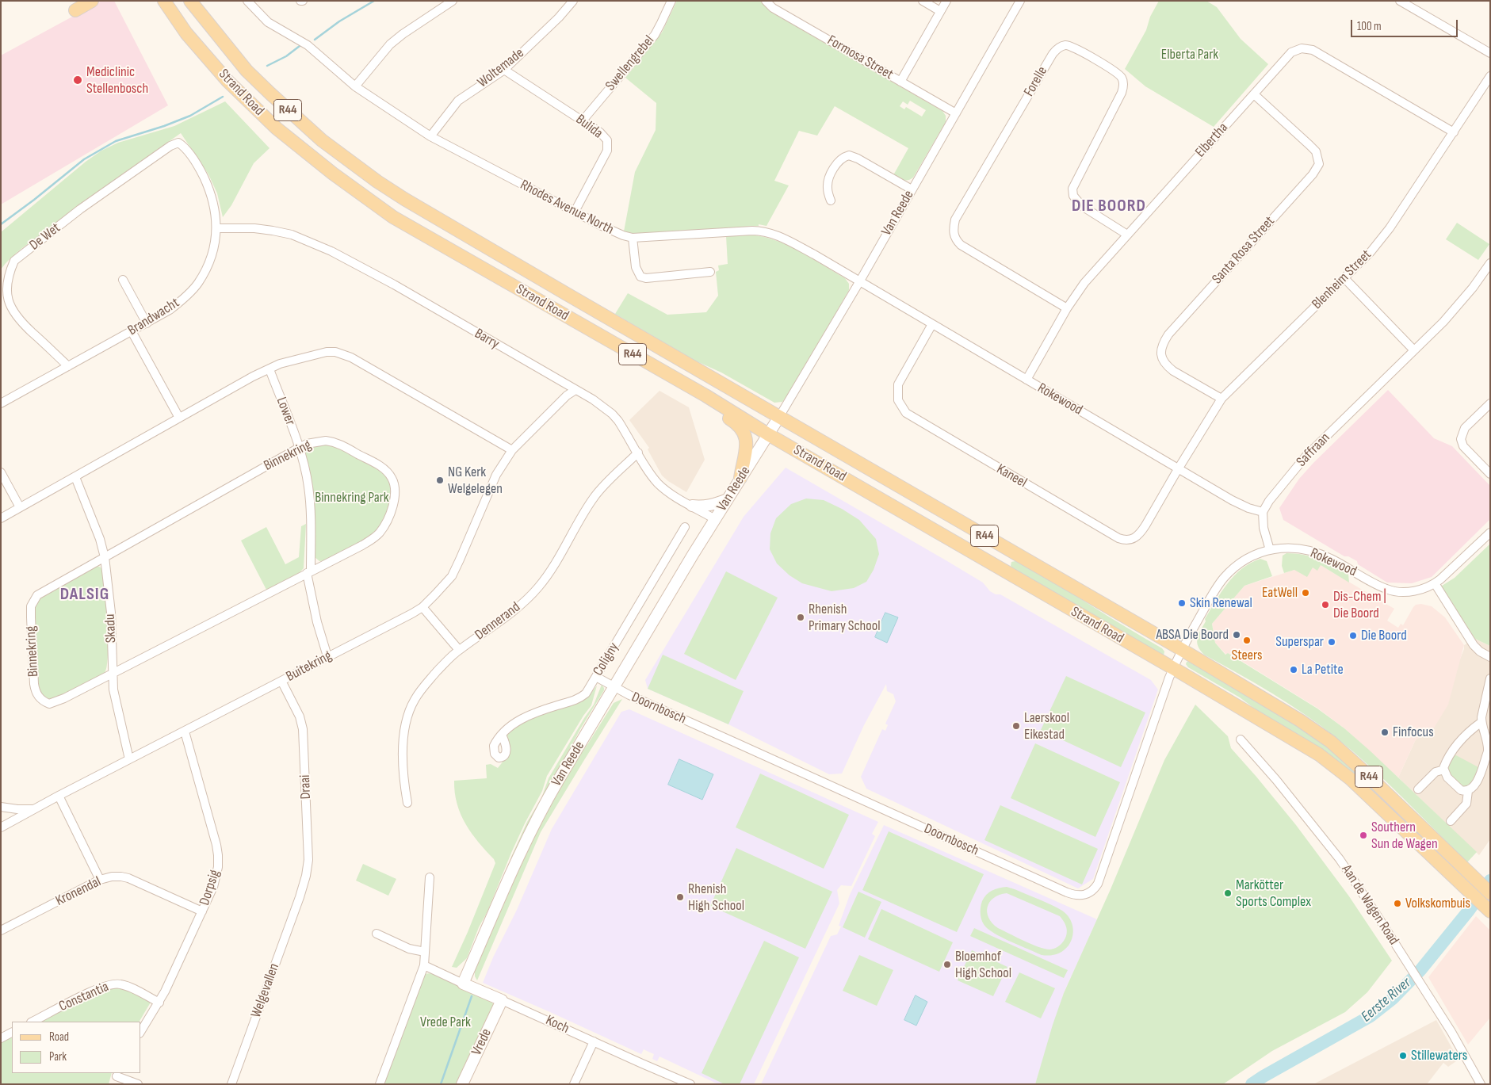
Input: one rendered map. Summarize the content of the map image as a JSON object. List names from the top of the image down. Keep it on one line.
{"streets":{"main road":["Strand Road","R44"],"street":["Formosa Street","Swellengrebel","Woltemade","Forelle","Bulida","Elbertha","Rhodes Avenue North","Van Reede","De Wet","Santa Rosa Street","Blenheim Street","Brandwacht","Barry","Rokewood","Lower","Saffraan","Binnekring","Kaneel","Dennerand","Skadu","Coligny","Buitekring","Doornbosch","Draai","Dorpsig","Kronendal","Aan de Wagen Road","Welgevallen","Constantia","Koch","Vrede"]},"crossings":[["Formosa Street","Van Reede"],["Swellengrebel","Bulida"],["Woltemade","Bulida"],["Woltemade","Rhodes Avenue North"],["Forelle","Elbertha"],["Strand Road","Van Reede"],["Strand Road","Doornbosch"],["Bulida","Rhodes Avenue North"],["Elbertha","Santa Rosa Street"],["Elbertha","Blenheim Street"],["Elbertha","Rokewood"],["Rhodes Avenue North","Van Reede"],["Rhodes Avenue North","Rokewood"],["Van Reede","Barry"],["Van Reede","Rokewood"],["Van Reede","Doornbosch"],["Van Reede","Koch"],["De Wet","Brandwacht"],["Santa Rosa Street","Blenheim Street"],["Blenheim Street","Rokewood"],["Blenheim Street","Kaneel"],["Brandwacht","Barry"],["Barry","Dennerand"],["Barry","Buitekring"],["Rokewood","Saffraan"],["Rokewood","Kaneel"],["Lower","Binnekring"],["Lower","Buitekring"],["Binnekring","Skadu"],["Skadu","Buitekring"],["Coligny","Doornbosch"],["Buitekring","Draai"],["Buitekring","Dorpsig"],["Draai","Welgevallen"],["Dorpsig","Kronendal"],["Dorpsig","Constantia"],["Koch","Vrede"]],"districts":["DIE BOORD","DALSIG"],"water":["Eerste River"],"parks":["Elberta Park","Binnekring Park","Vrede Park"],"places":["Mediclinic Stellenbosch","NG Kerk Welgelegen","EatWell","Skin Renewal","Dis-Chem | Die Boord","Rhenish Primary School","ABSA Die Boord","Die Boord","Steers","Superspar","La Petite","Laerskool Eikestad","Finfocus","Southern Sun de Wagen","Markötter Sports Complex","Rhenish High School","Volkskombuis","Bloemhof High School","Stillewaters"],"legend":["Road","Park"],"scale_bar":"100 m"}
